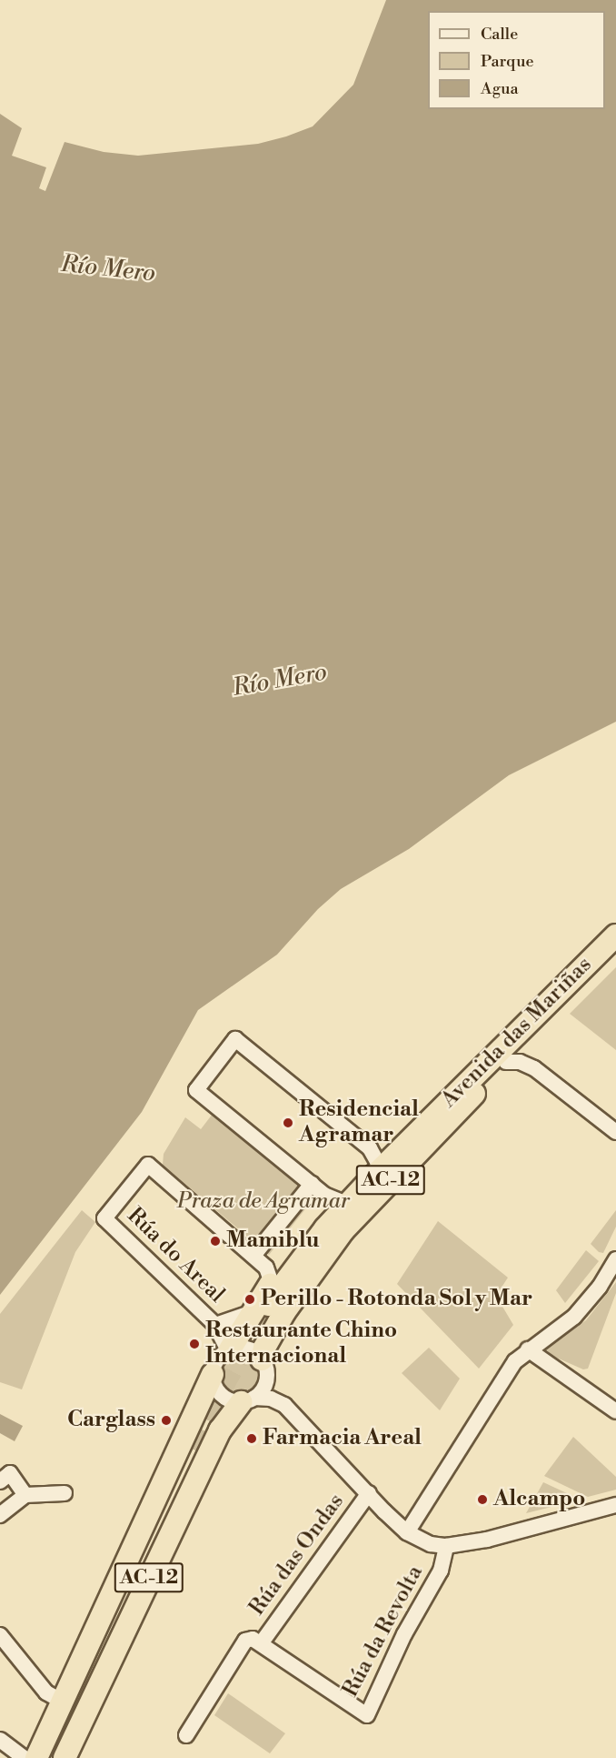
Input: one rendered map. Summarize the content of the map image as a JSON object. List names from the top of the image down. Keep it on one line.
{"streets":{"highway":["Avenida das Mariñas","AC-12"],"street":["Rúa do Areal","Rúa das Ondas","Rúa da Revolta"]},"crossings":[["Avenida das Mariñas","AC-12"],["Avenida das Mariñas","Rúa do Areal"],["AC-12","Rúa do Areal"],["Rúa das Ondas","Rúa da Revolta"]],"water":["Río Mero"],"parks":["Praza de Agramar"],"places":["Residencial Agramar","Mamiblu","Perillo - Rotonda Sol y Mar","Restaurante Chino Internacional","Carglass","Farmacia Areal","Alcampo"],"legend":["Calle","Parque","Agua"]}
